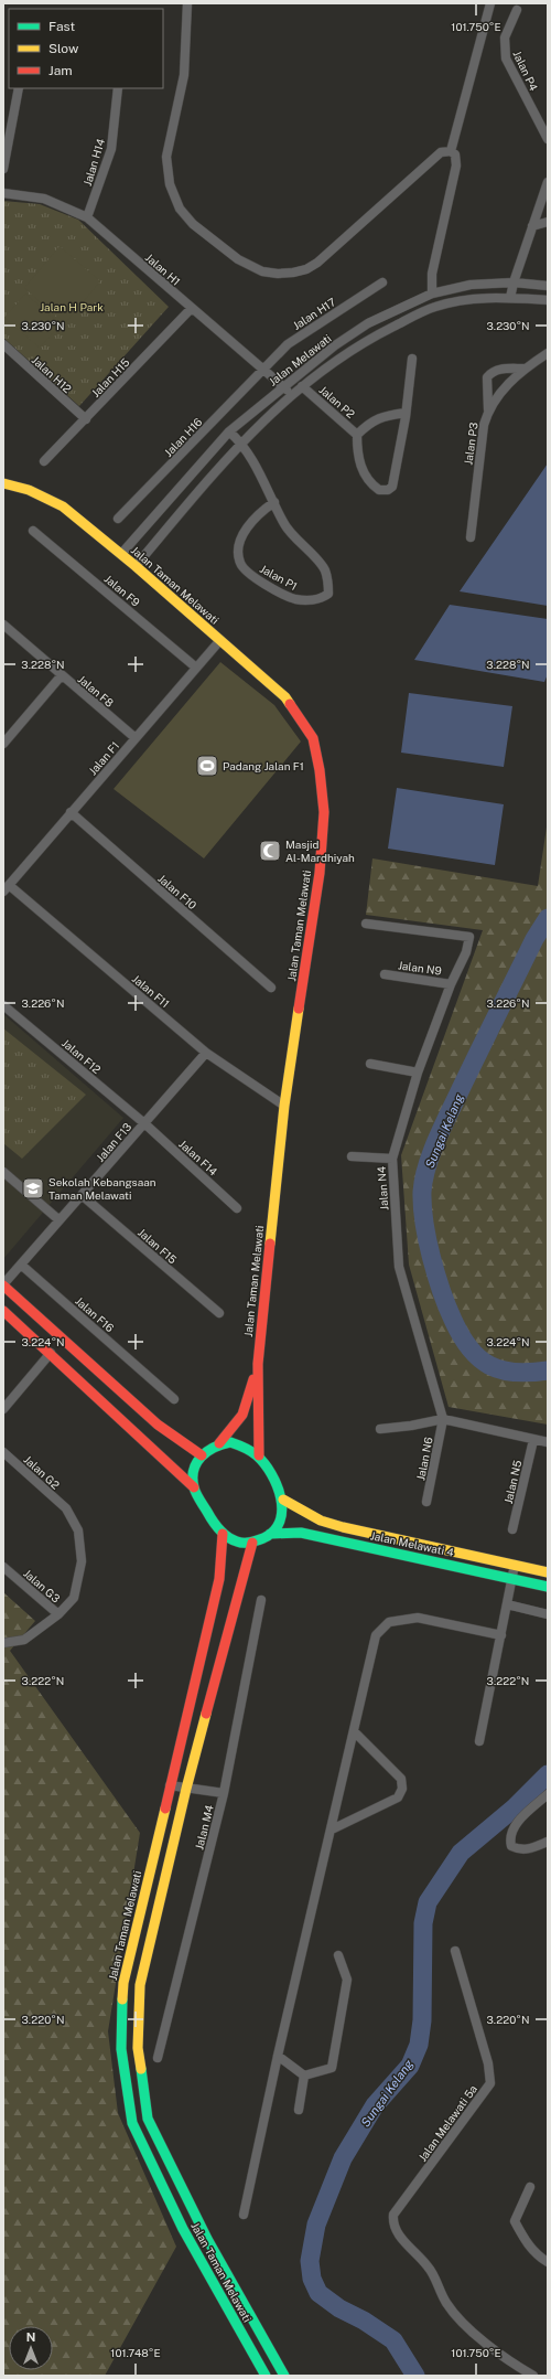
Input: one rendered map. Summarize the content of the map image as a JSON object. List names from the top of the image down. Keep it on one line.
{"streets":{"main road":["Jalan Taman Melawati","Jalan Melawati 4"],"street":["Jalan P4","Jalan H14","Jalan H1","Jalan H17","Jalan Melawati","Jalan H12","Jalan H15","Jalan P2","Jalan H16","Jalan P3","Jalan P1","Jalan F9","Jalan F8","Jalan F1","Jalan F10","Jalan N9","Jalan F11","Jalan F12","Jalan F13","Jalan F14","Jalan N4","Jalan F15","Jalan F16","Jalan N6","Jalan G2","Jalan N5","Jalan G3","Jalan M4","Jalan Melawati 5a"]},"crossings":[["Jalan H14","Jalan H1"],["Jalan H1","Jalan H17"],["Jalan H1","Jalan Melawati"],["Jalan H1","Jalan H15"],["Jalan H1","Jalan H16"],["Jalan H17","Jalan H16"],["Jalan Melawati","Jalan P2"],["Jalan Melawati","Jalan P1"],["Jalan Melawati","Jalan Taman Melawati"],["Jalan H12","Jalan H15"],["Jalan Taman Melawati","Jalan F1"],["Jalan Taman Melawati","Jalan F11"],["Jalan Taman Melawati","Jalan Melawati 4"],["Jalan F9","Jalan F1"],["Jalan F8","Jalan F1"],["Jalan F1","Jalan F10"],["Jalan F1","Jalan F11"],["Jalan N9","Jalan N4"],["Jalan F11","Jalan F13"],["Jalan F12","Jalan F13"],["Jalan F12","Jalan F14"],["Jalan F13","Jalan F14"],["Jalan F13","Jalan F15"],["Jalan F13","Jalan F16"],["Jalan N4","Jalan N6"],["Jalan G2","Jalan G3"]],"water":["Sungai Kelang"],"parks":["Jalan H Park"],"places":{"sports":["Padang Jalan F1"],"mosque":["Masjid Al-Mardhiyah"],"school or university":["Sekolah Kebangsaan Taman Melawati"]},"legend":["Fast","Slow","Jam"],"north":"top","coordinates":["101.750°E","3.230°N","3.228°N","3.226°N","3.224°N","3.222°N","3.220°N","101.748°E"]}
